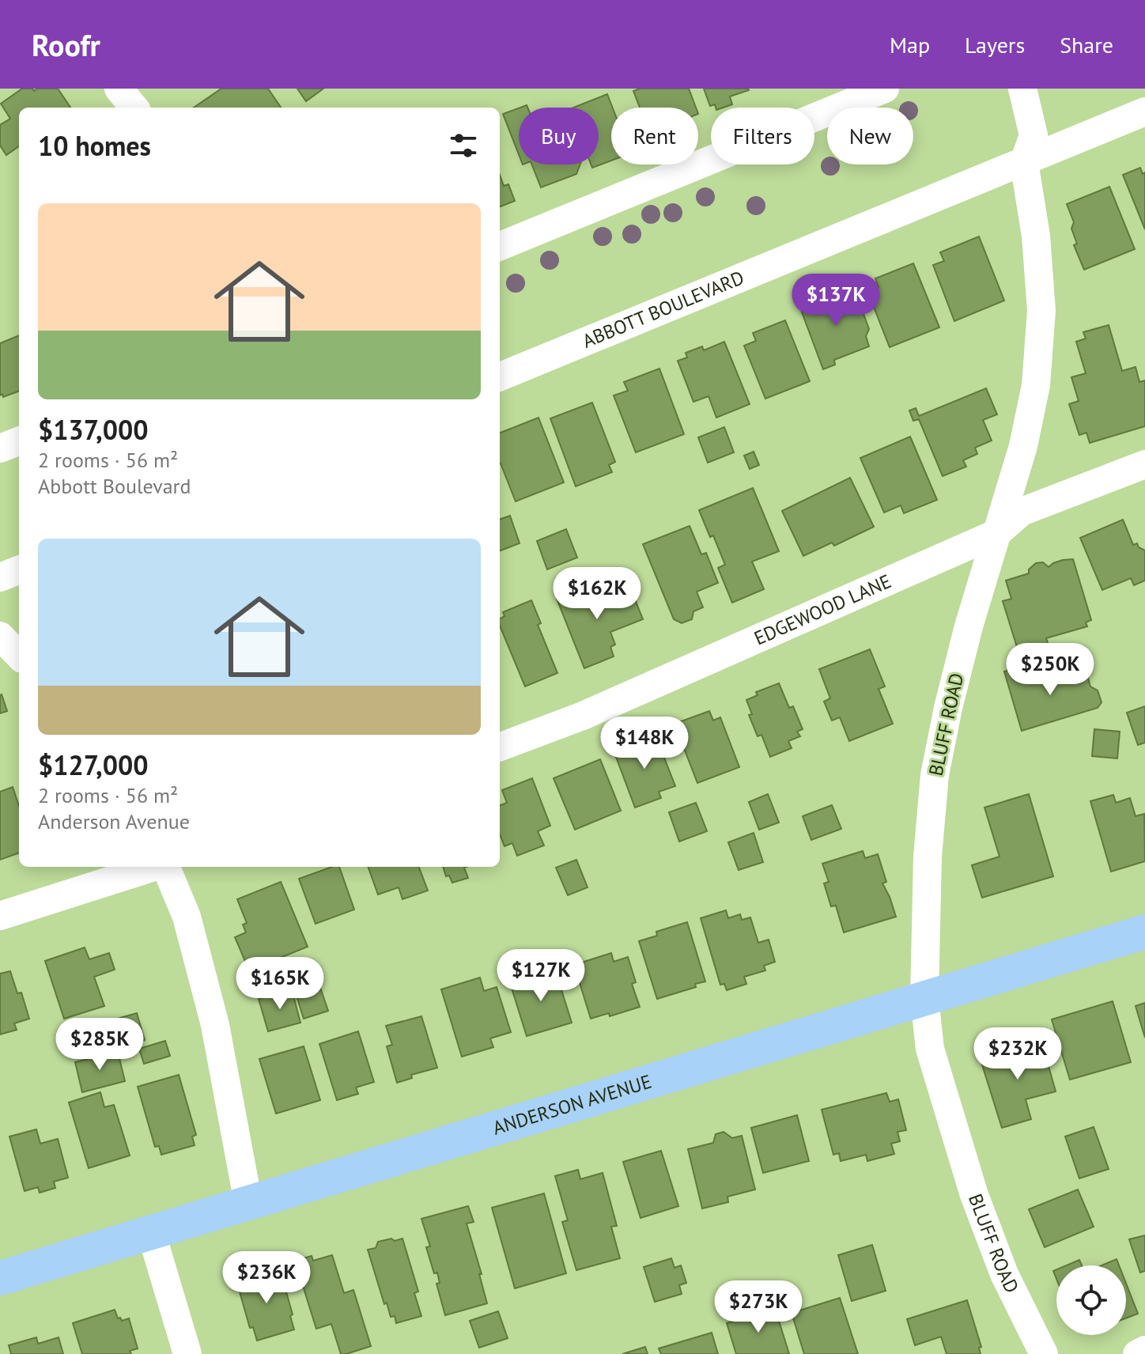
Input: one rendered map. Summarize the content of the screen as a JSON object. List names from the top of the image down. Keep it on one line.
{"streets":{"main road":["ANDERSON AVENUE"],"street":["ABBOTT BOULEVARD","EDGEWOOD LANE","BLUFF ROAD"]},"crossings":[["ABBOTT BOULEVARD","BLUFF ROAD"],["EDGEWOOD LANE","BLUFF ROAD"],["BLUFF ROAD","ANDERSON AVENUE"]],"page":{"header":"Roofr","nav":["Map","Layers","Share"],"chip":["Buy","Rent","Filters","New"],"heading":"10 homes","list":[{"name":"$137,000","note":"2 rooms · 56 m² · Abbott Boulevard"},{"name":"$127,000","note":"2 rooms · 56 m² · Anderson Avenue"}],"price":["$137K","$162K","$250K","$148K","$127K","$165K","$285K","$232K","$236K","$273K"]}}
